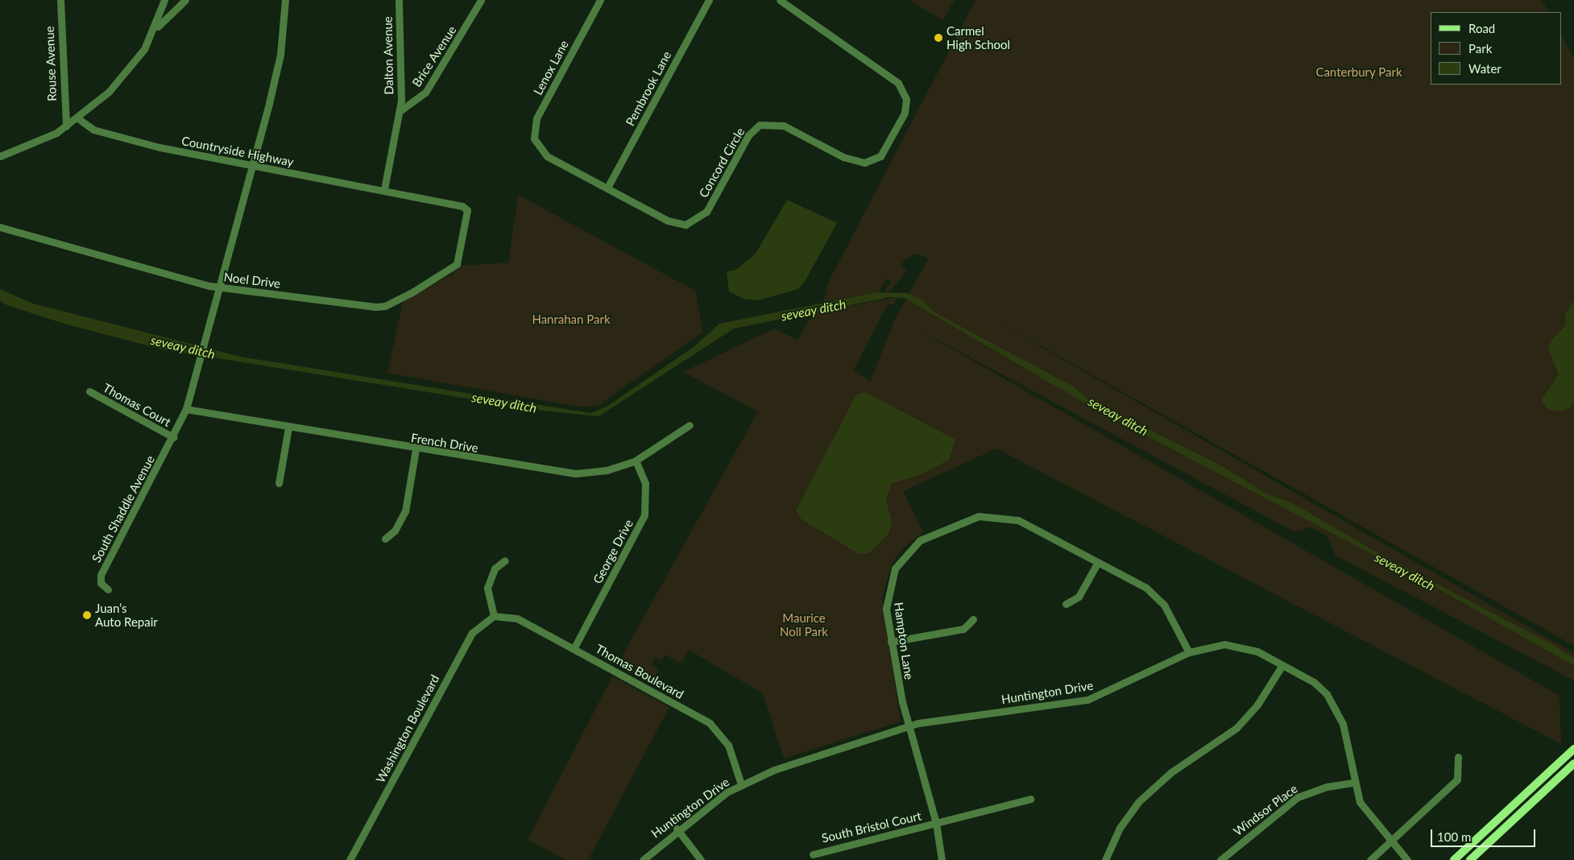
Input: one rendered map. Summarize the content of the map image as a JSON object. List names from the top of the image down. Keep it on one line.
{"streets":{"street":["Dalton Avenue","Brice Avenue","Rouse Avenue","Lenox Lane","Pembrook Lane","Countryside Highway","Concord Circle","Noel Drive","Thomas Court","French Drive","South Shaddle Avenue","George Drive","Hampton Lane","Thomas Boulevard","Huntington Drive","Washington Boulevard","Windsor Place","South Bristol Court"]},"crossings":[["Dalton Avenue","Brice Avenue"],["Lenox Lane","Concord Circle"],["Pembrook Lane","Concord Circle"],["Countryside Highway","Noel Drive"],["Countryside Highway","South Shaddle Avenue"],["Noel Drive","South Shaddle Avenue"],["Thomas Court","South Shaddle Avenue"],["French Drive","South Shaddle Avenue"],["French Drive","George Drive"],["George Drive","Thomas Boulevard"],["Hampton Lane","Huntington Drive"],["Hampton Lane","South Bristol Court"],["Thomas Boulevard","Huntington Drive"],["Thomas Boulevard","Washington Boulevard"],["Huntington Drive","Windsor Place"]],"water":["seveay ditch"],"parks":["Canterbury Park","Hanrahan Park","Maurice Noll Park"],"places":["Carmel High School","Juan’s Auto Repair"],"legend":["Road","Park","Water"],"scale_bar":"100 m"}
